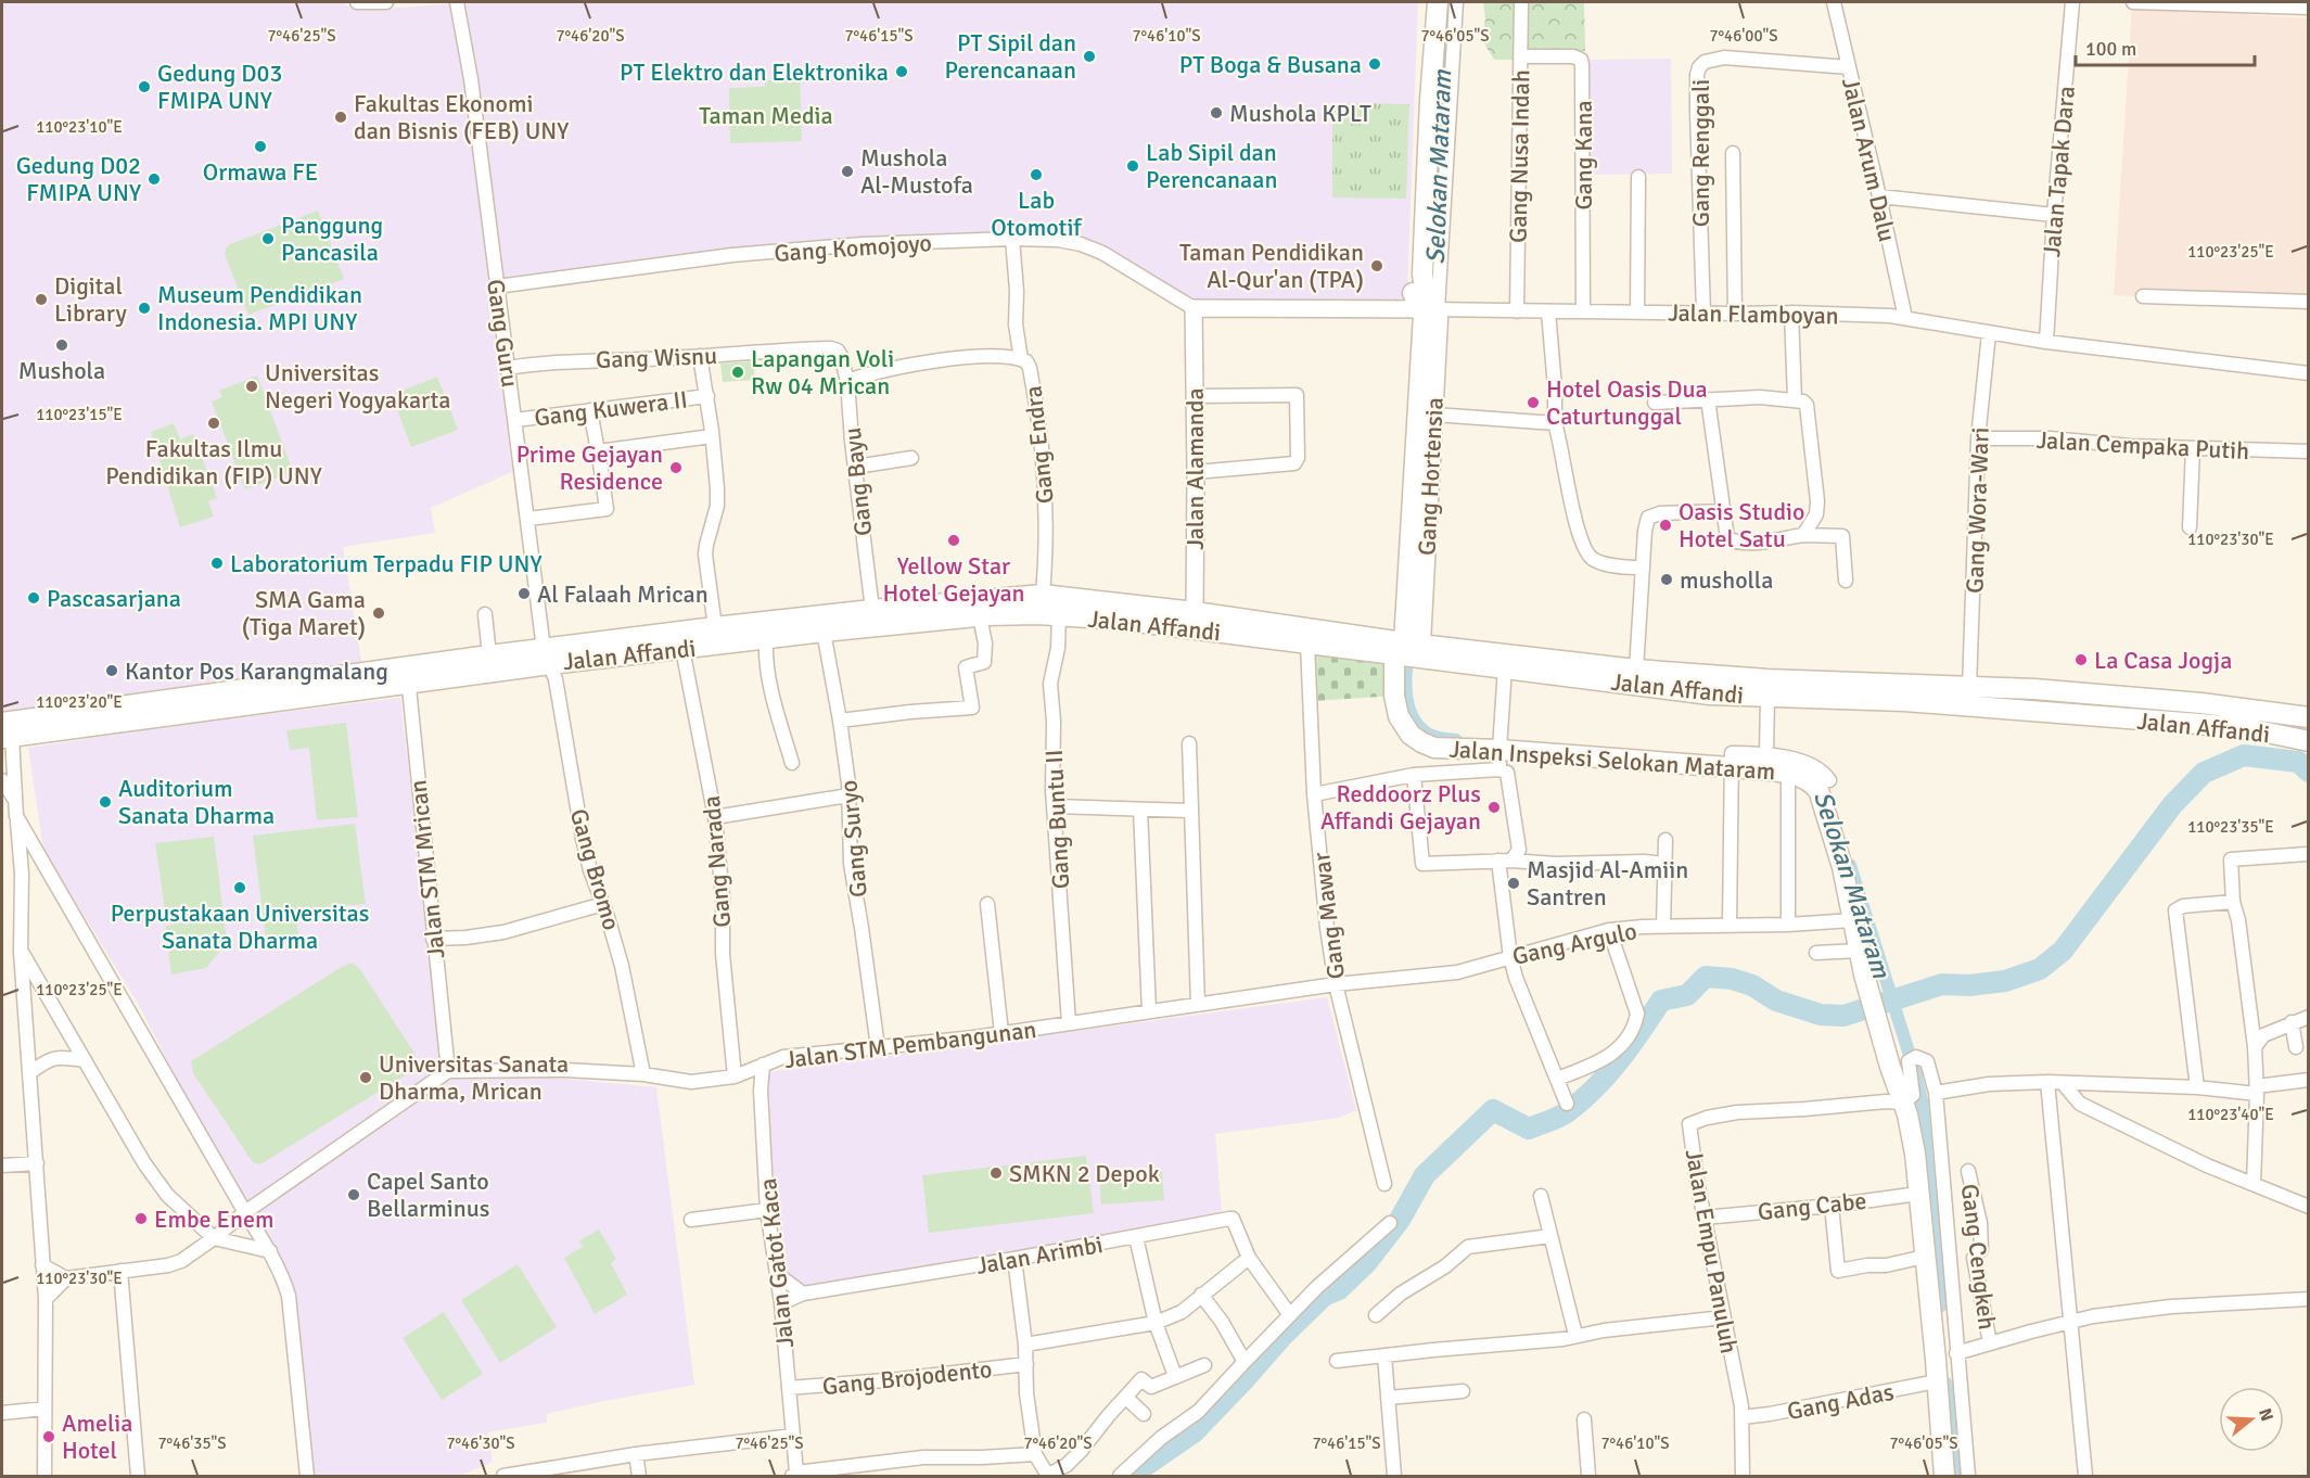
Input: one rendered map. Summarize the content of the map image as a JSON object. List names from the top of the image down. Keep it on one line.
{"streets":{"main road":["Gang Hortensia","Jalan Affandi","Jalan Inspeksi Selokan Mataram"],"street":["Gang Renggali","Gang Kana","Gang Nusa Indah","Jalan Arum Dalu","Jalan Tapak Dara","Gang Komojoyo","Jalan Flamboyan","Gang Guru","Gang Wisnu","Gang Kuwera II","Gang Endra","Jalan Cempaka Putih","Jalan Alamanda","Gang Bayu","Gang Wora-Wari","Gang Buntu II","Gang Suryo","Gang Narada","Jalan STM Mrican","Gang Bromo","Gang Mawar","Gang Argulo","Jalan STM Pembangunan","Gang Cabe","Jalan Empu Panuluh","Jalan Arimbi","Gang Cengkeh","Jalan Gatot Kaca","Gang Brojodento","Gang Adas"]},"crossings":[["Gang Renggali","Jalan Arum Dalu"],["Gang Renggali","Jalan Flamboyan"],["Gang Kana","Gang Nusa Indah"],["Gang Kana","Jalan Flamboyan"],["Gang Nusa Indah","Jalan Flamboyan"],["Jalan Arum Dalu","Jalan Flamboyan"],["Jalan Tapak Dara","Jalan Flamboyan"],["Gang Komojoyo","Jalan Flamboyan"],["Gang Komojoyo","Gang Guru"],["Gang Komojoyo","Jalan Alamanda"],["Jalan Flamboyan","Jalan Alamanda"],["Jalan Flamboyan","Gang Hortensia"],["Jalan Flamboyan","Gang Wora-Wari"],["Gang Guru","Gang Wisnu"],["Gang Guru","Gang Kuwera II"],["Gang Guru","Jalan Affandi"],["Gang Guru","Gang Bromo"],["Gang Wisnu","Gang Bayu"],["Gang Endra","Gang Bayu"],["Gang Endra","Jalan Affandi"],["Jalan Cempaka Putih","Gang Wora-Wari"],["Jalan Alamanda","Jalan Affandi"],["Gang Hortensia","Jalan Affandi"],["Gang Hortensia","Jalan Inspeksi Selokan Mataram"],["Gang Bayu","Jalan Affandi"],["Gang Wora-Wari","Jalan Affandi"],["Jalan Affandi","Jalan Inspeksi Selokan Mataram"],["Jalan Affandi","Gang Buntu II"],["Jalan Affandi","Gang Suryo"],["Jalan Affandi","Gang Narada"],["Jalan Affandi","Jalan STM Mrican"],["Jalan Affandi","Gang Bromo"],["Jalan Affandi","Gang Mawar"],["Jalan Inspeksi Selokan Mataram","Gang Argulo"],["Jalan Inspeksi Selokan Mataram","Gang Cabe"],["Jalan Inspeksi Selokan Mataram","Jalan Empu Panuluh"],["Jalan Inspeksi Selokan Mataram","Gang Adas"],["Gang Buntu II","Jalan STM Pembangunan"],["Gang Suryo","Jalan STM Pembangunan"],["Gang Narada","Jalan STM Pembangunan"],["Jalan STM Mrican","Jalan STM Pembangunan"],["Gang Bromo","Jalan STM Pembangunan"],["Gang Mawar","Gang Argulo"],["Gang Mawar","Jalan STM Pembangunan"],["Gang Argulo","Jalan STM Pembangunan"],["Jalan STM Pembangunan","Jalan Gatot Kaca"],["Gang Cabe","Jalan Empu Panuluh"],["Jalan Empu Panuluh","Gang Adas"],["Jalan Arimbi","Jalan Gatot Kaca"],["Jalan Gatot Kaca","Gang Brojodento"]],"water":["Selokan Mataram"],"parks":["Taman Media"],"places":["PT Sipil dan Perencanaan","PT Boga & Busana","PT Elektro dan Elektronika","Gedung D03 FMIPA UNY","Mushola KPLT","Fakultas Ekonomi dan Bisnis (FEB) UNY","Ormawa FE","Lab Sipil dan Perencanaan","Mushola Al-Mustofa","Lab Otomotif","Gedung D02 FMIPA UNY","Panggung Pancasila","Taman Pendidikan Al-Qur'an (TPA)","Digital Library","Museum Pendidikan Indonesia. MPI UNY","Mushola","Lapangan Voli Rw 04 Mrican","Universitas Negeri Yogyakarta","Hotel Oasis Dua Caturtunggal","Fakultas Ilmu Pendidikan (FIP) UNY","Prime Gejayan Residence","Oasis Studio Hotel Satu","Yellow Star Hotel Gejayan","Laboratorium Terpadu FIP UNY","musholla","Al Falaah Mrican","Pascasarjana","SMA Gama (Tiga Maret)","La Casa Jogja","Kantor Pos Karangmalang","Auditorium Sanata Dharma","Reddoorz Plus Affandi Gejayan","Masjid Al-Amiin Santren","Perpustakaan Universitas Sanata Dharma","Universitas Sanata Dharma, Mrican","SMKN 2 Depok","Capel Santo Bellarminus","Embe Enem","Amelia Hotel"],"scale_bar":"100 m","north":"right","coordinates":["7°46'25\"S","7°46'20\"S","7°46'15\"S","7°46'10\"S","7°46'05\"S","7°46'00\"S","110°23'10\"E","110°23'25\"E","110°23'15\"E","110°23'30\"E","110°23'20\"E","110°23'35\"E","110°23'40\"E","7°46'35\"S","7°46'30\"S"]}
